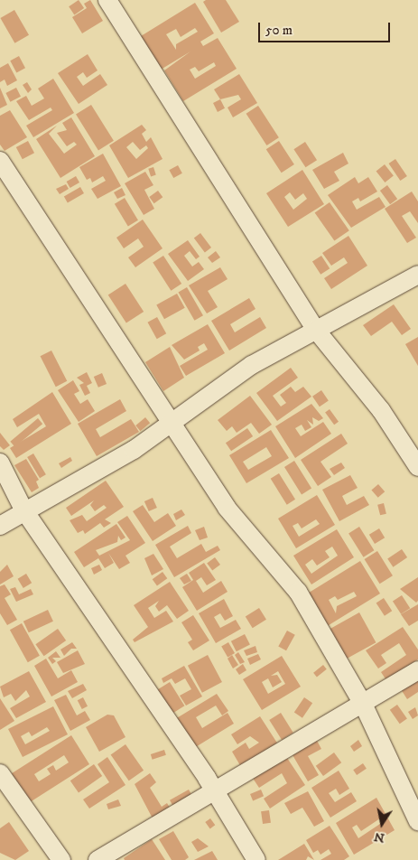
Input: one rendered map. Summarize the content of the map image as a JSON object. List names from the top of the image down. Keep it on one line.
{"scale_bar":"50 m","north":"bottom"}
